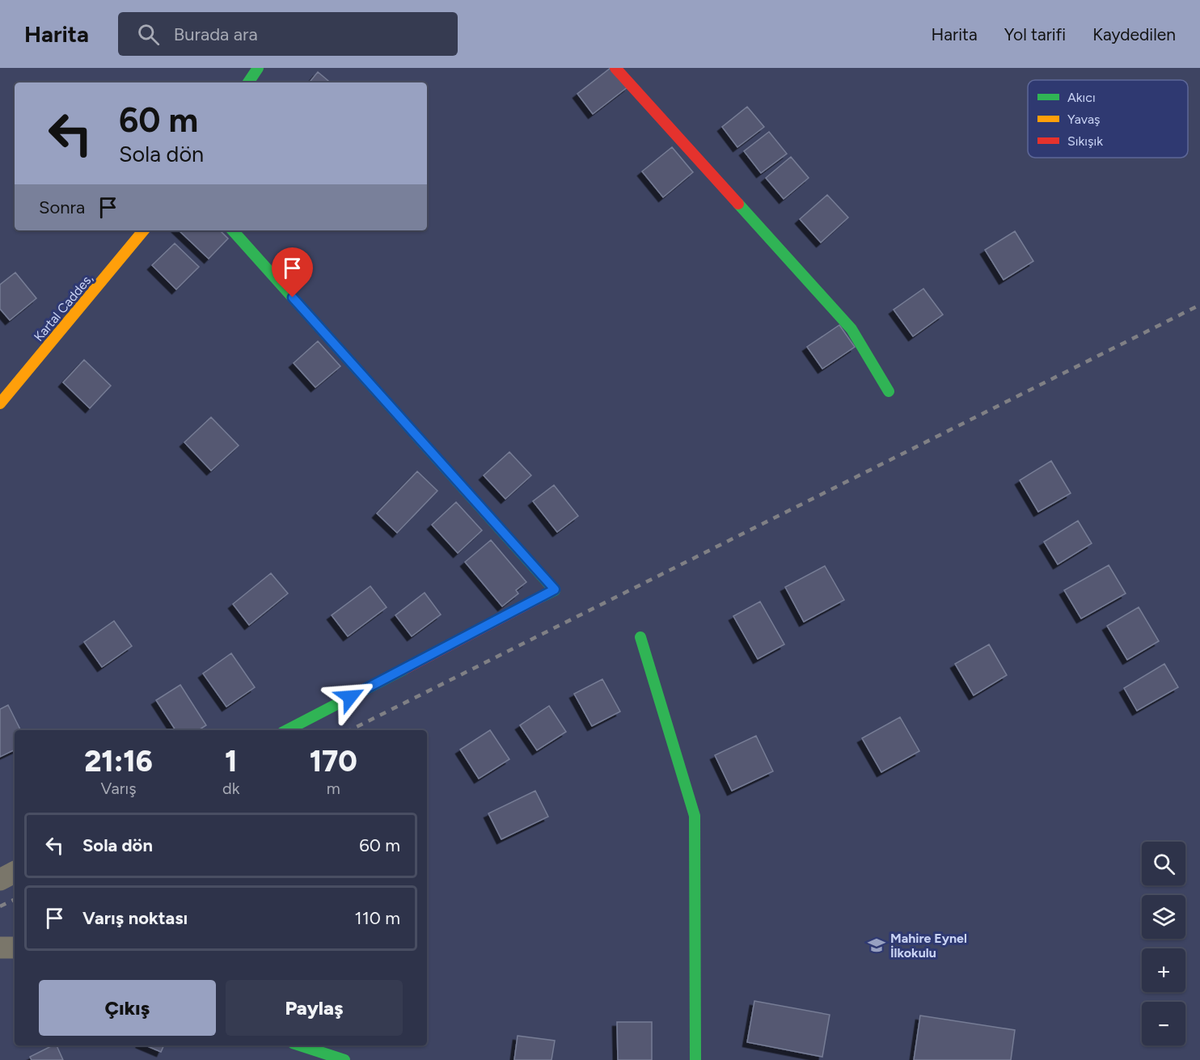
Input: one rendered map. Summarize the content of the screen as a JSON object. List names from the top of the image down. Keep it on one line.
{"streets":{"street":["Kartal Caddes,"]},"places":{"school or university":["Mahire Eynel İlkokulu"]},"legend":["Akıcı","Yavaş","Sıkışık"],"page":{"header":"Harita","search":"Burada ara","nav":["Harita","Yol tarifi","Kaydedilen"],"turn":["60 m","Sola dön"],"then":"Sonra","eta":["21:16","Varış","1","dk","170","m"],"list":[{"name":"Sola dön","value":"60 m"},{"name":"Varış noktası","value":"110 m"}],"map_buttons":["+","−"],"buttons":["Çıkış","Paylaş"]}}
